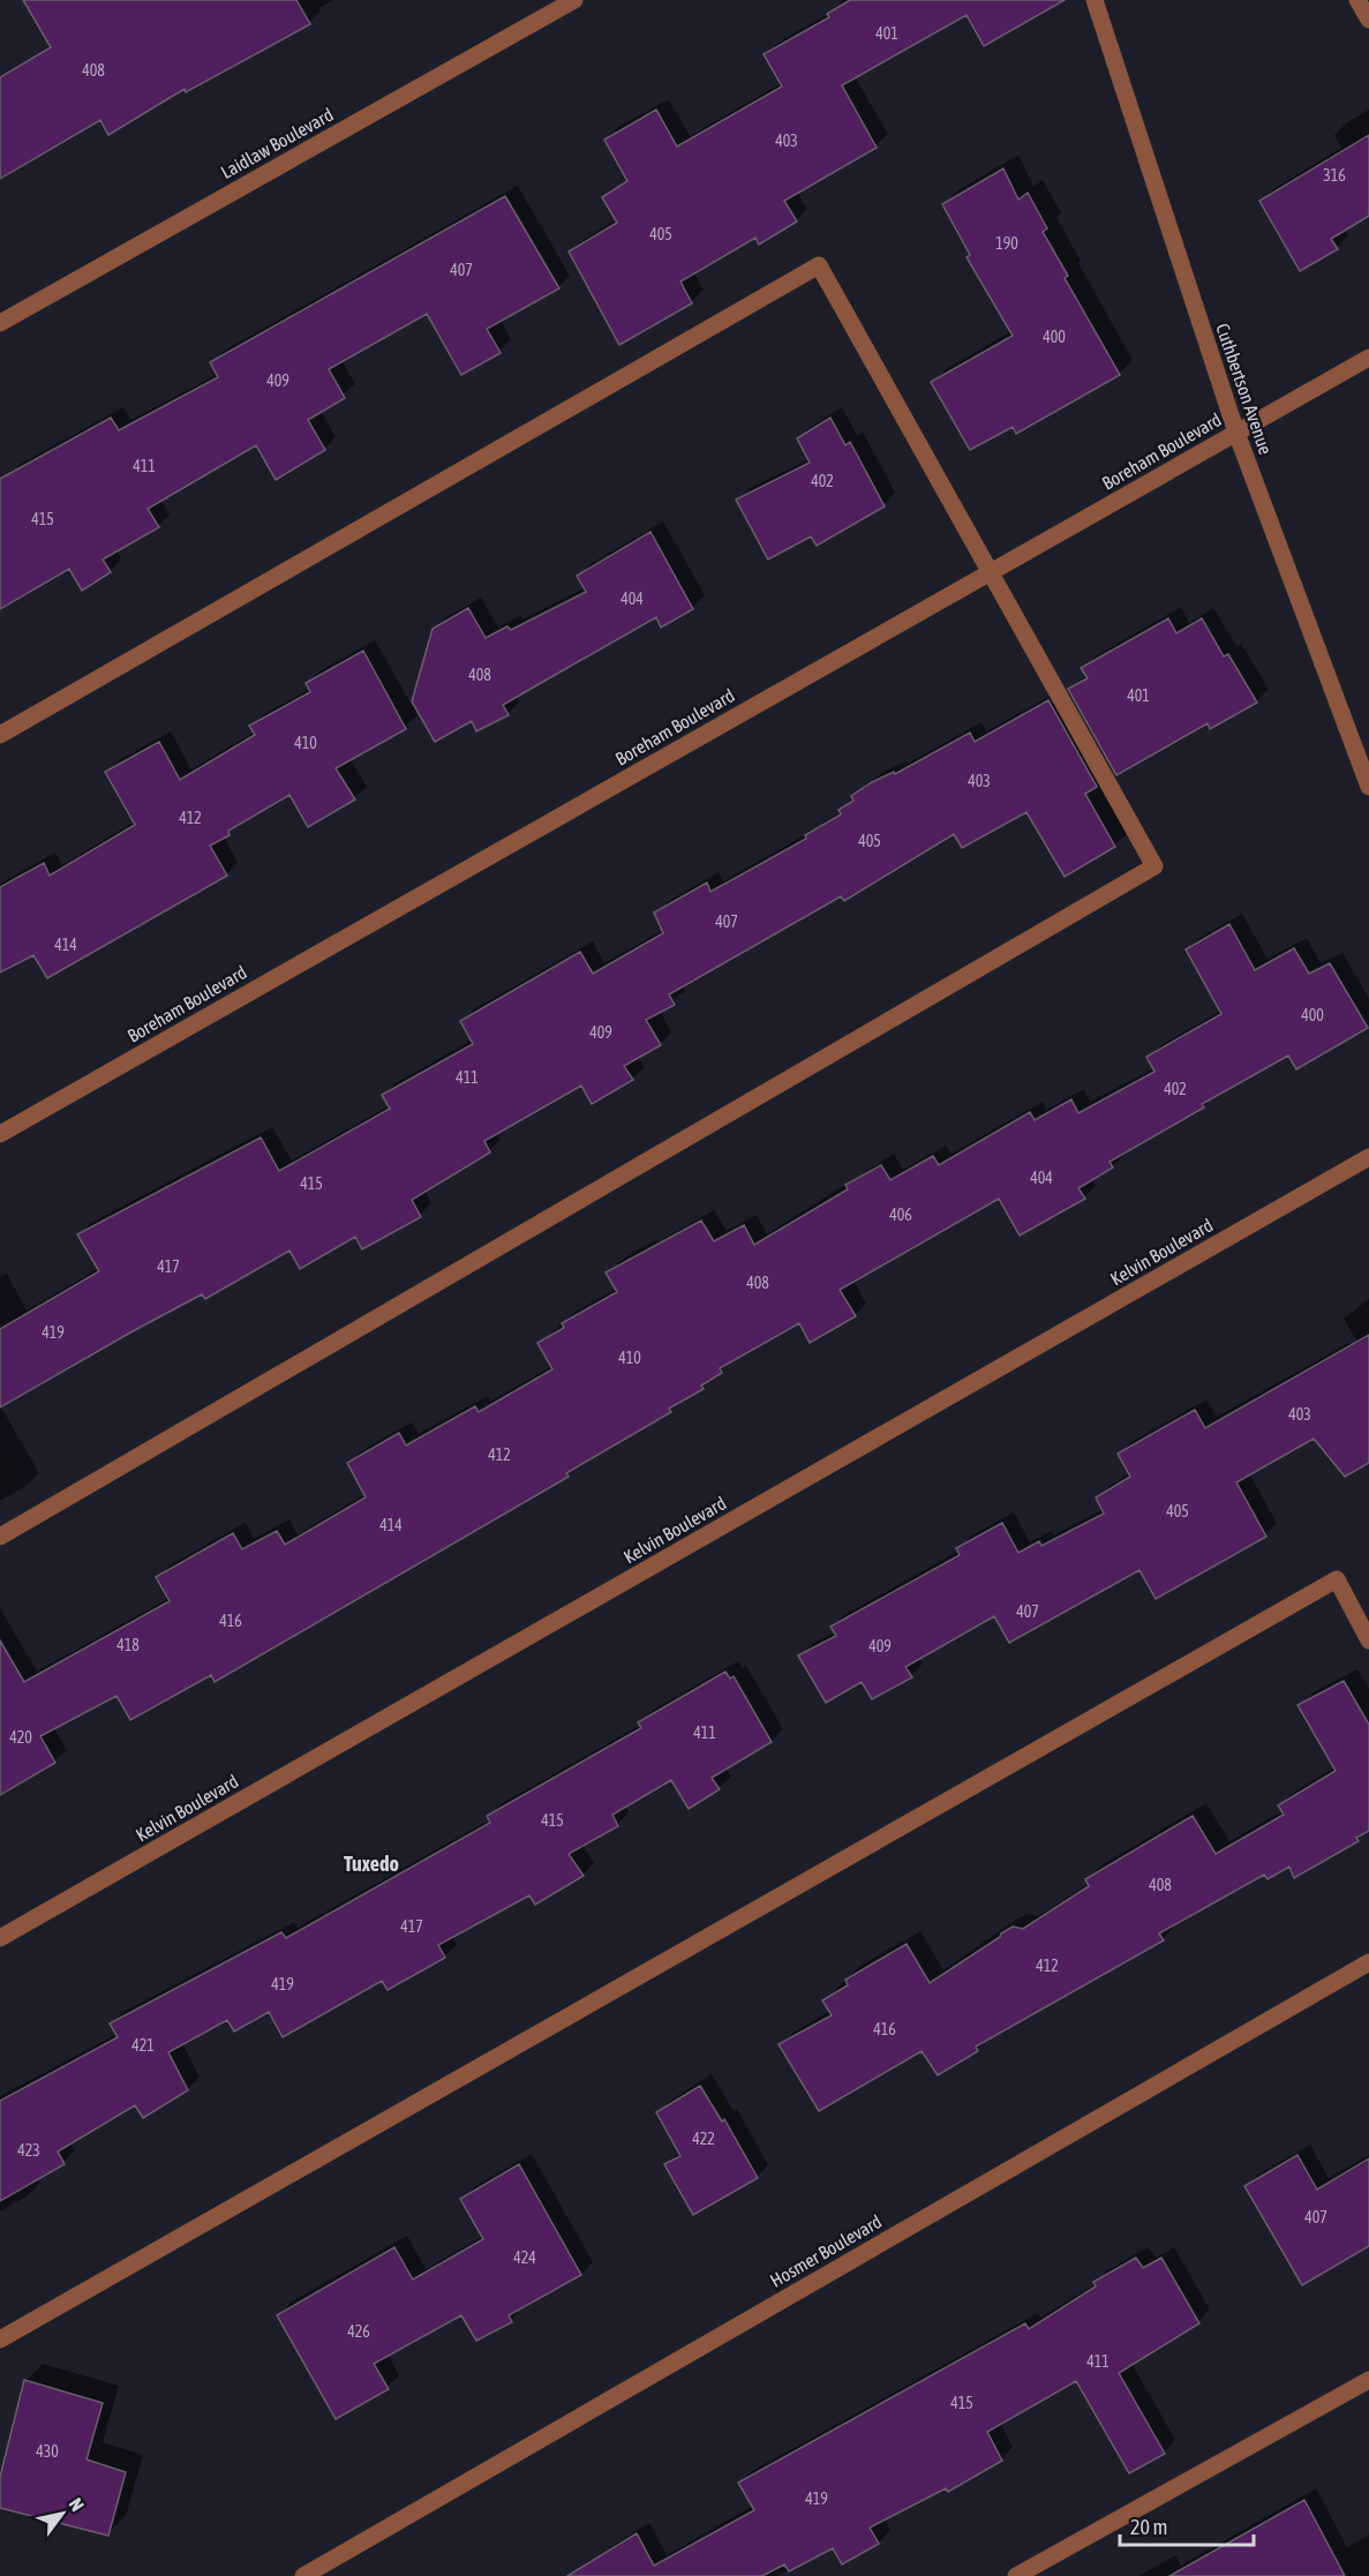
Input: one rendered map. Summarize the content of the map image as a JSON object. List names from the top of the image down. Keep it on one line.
{"streets":{"street":["Laidlaw Boulevard","Cuthbertson Avenue","Boreham Boulevard","Kelvin Boulevard","Hosmer Boulevard"]},"crossings":[["Cuthbertson Avenue","Boreham Boulevard"]],"districts":["Tuxedo"],"house_numbers":["401","408","403","316","405","190","407","400","409","411","402","415","404","408","401","410","403","412","405","407","414","400","409","411","402","404","415","406","417","408","419","410","403","412","405","414","407","416","418","409","411","420","415","408","417","412","419","416","421","422","423","407","424","426","411","415","430","419"],"scale_bar":"20 m","north":"top right"}
